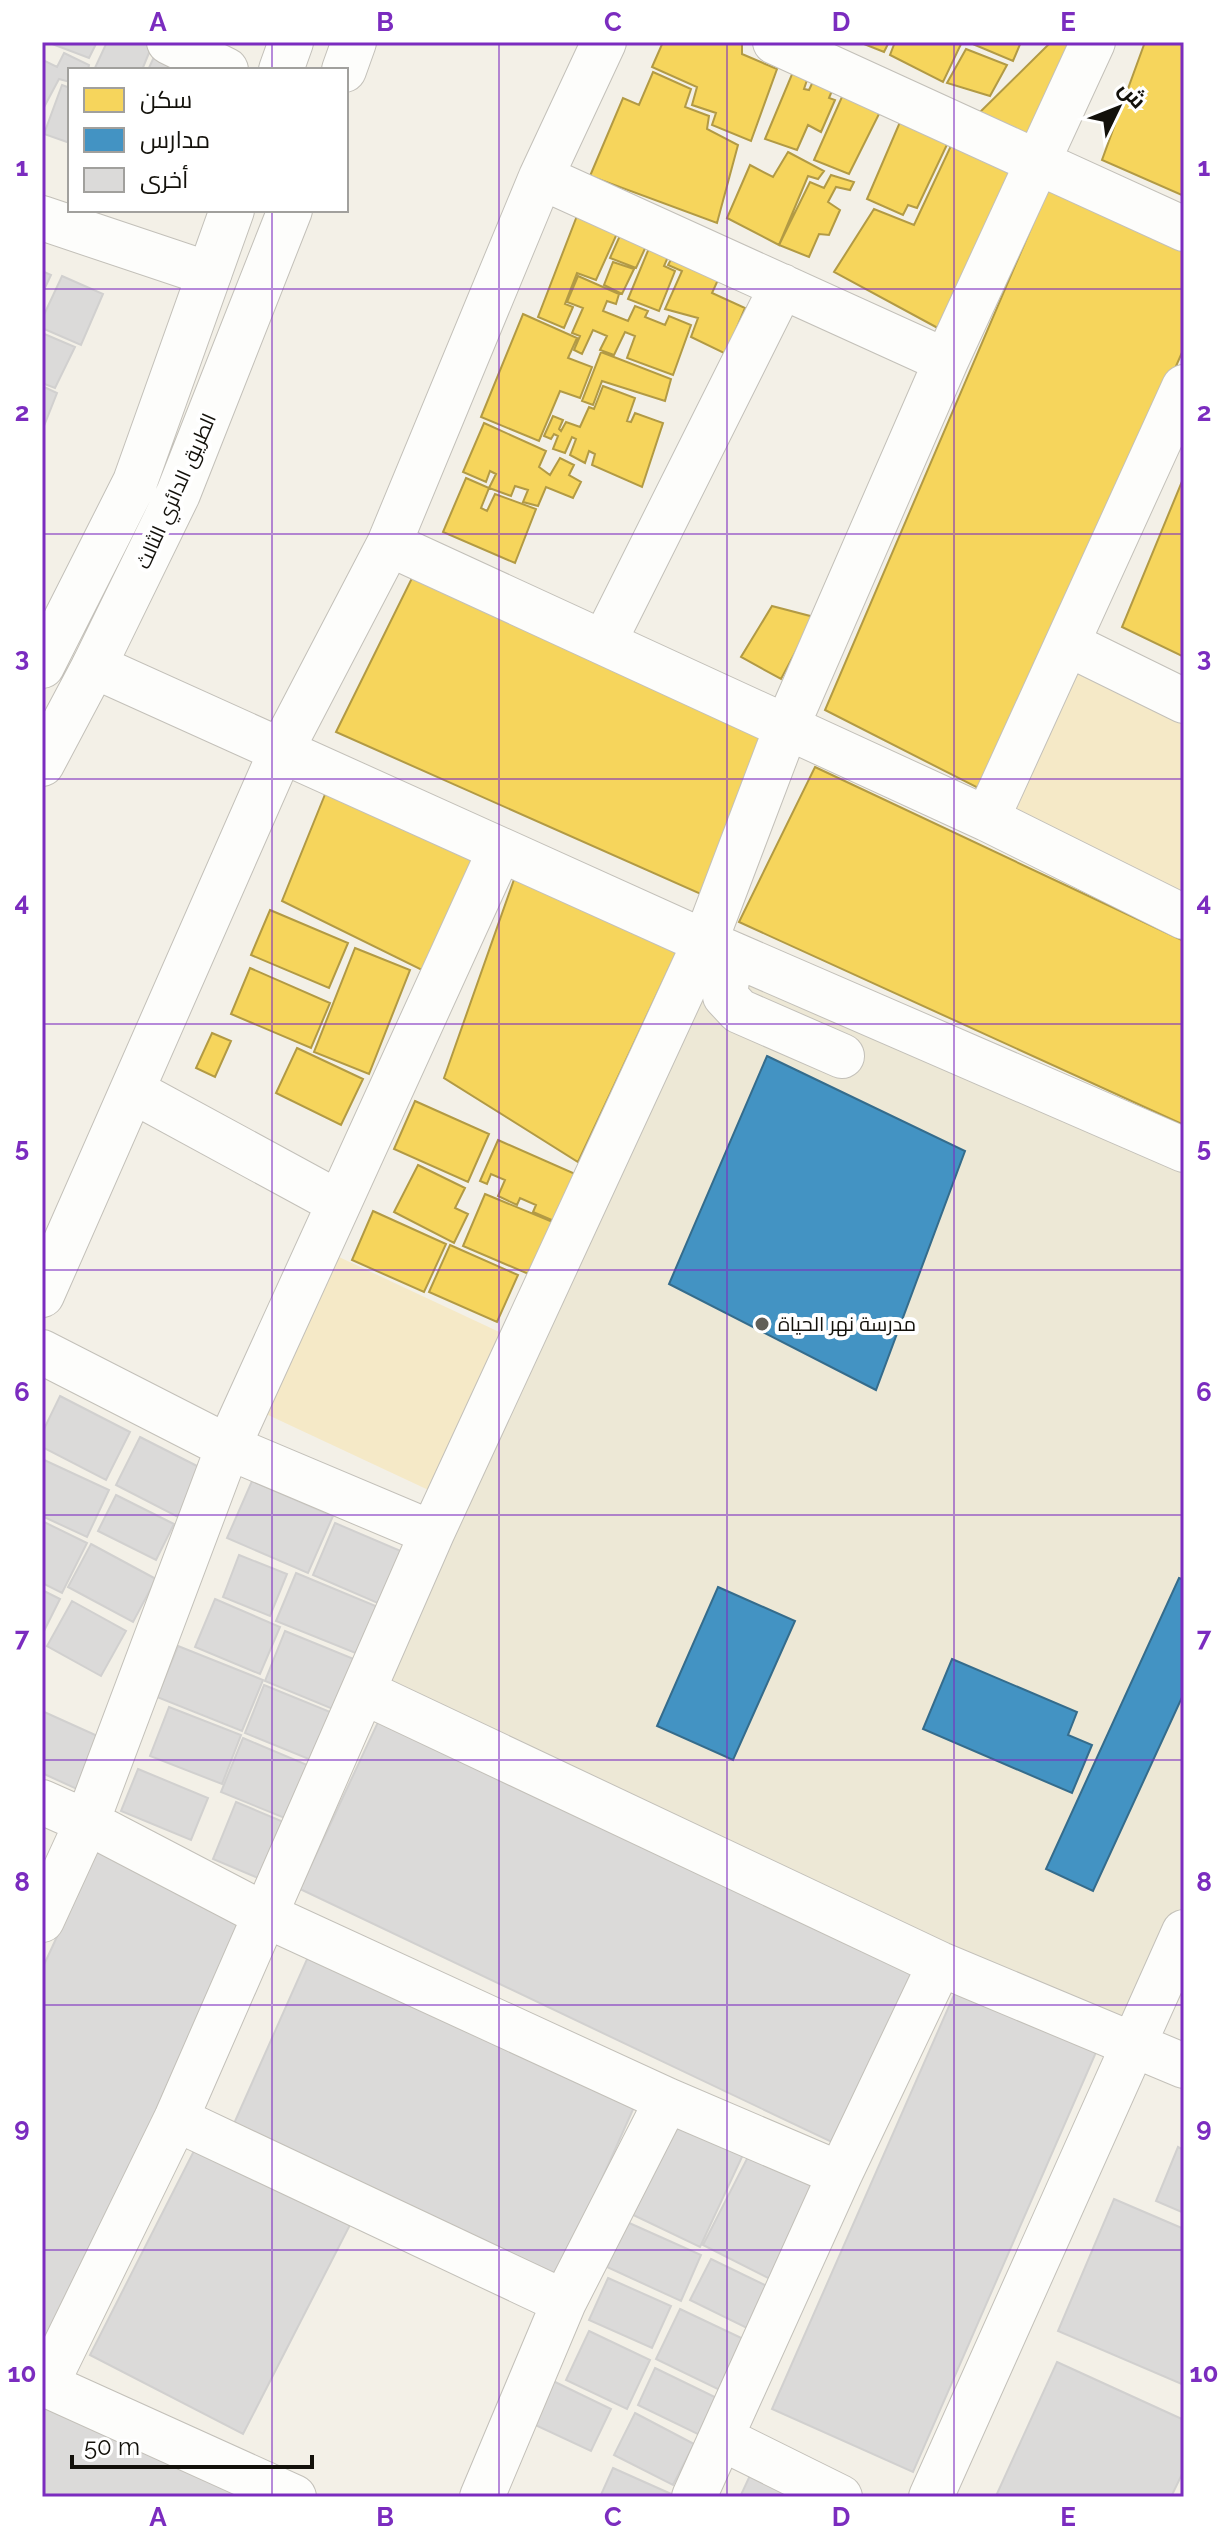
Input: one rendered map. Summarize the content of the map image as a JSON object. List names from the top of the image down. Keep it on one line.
{"streets":{"main road":["الطريق الدائري الثالث"]},"places":["مدرسة نهر الحياة"],"legend":["سكن","مدارس","أخرى"],"scale_bar":"50 m","north":"top right","grid":{"columns":["A","B","C","D","E"],"rows":["1","2","3","4","5","6","7","8","9","10"]}}
